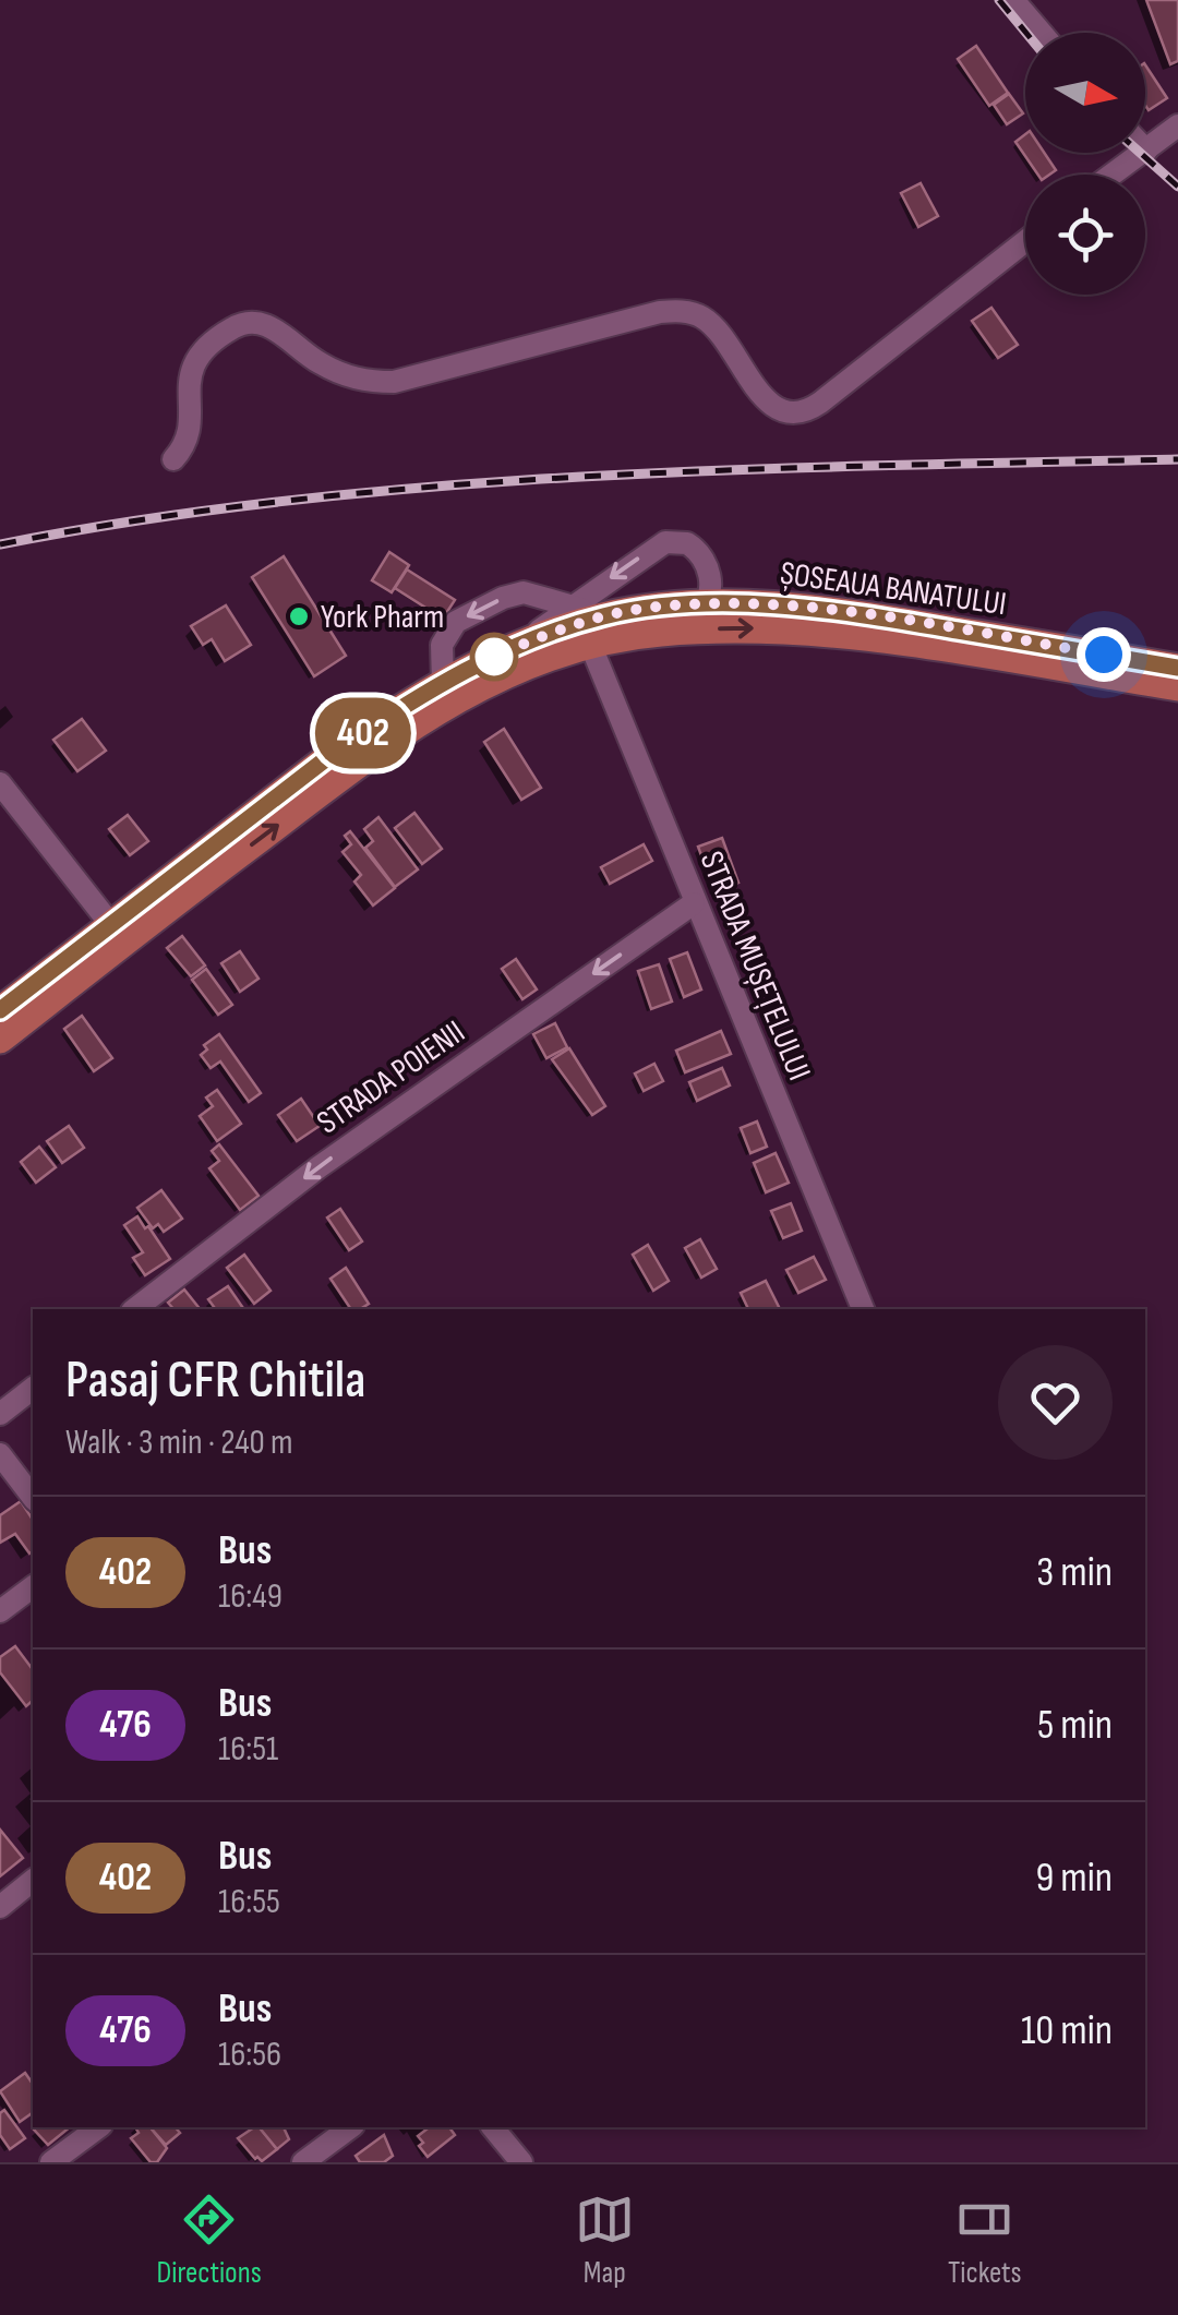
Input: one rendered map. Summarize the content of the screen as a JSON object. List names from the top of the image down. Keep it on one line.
{"streets":{"main road":["ȘOSEAUA BANATULUI"],"street":["STRADA MUȘEȚELULUI","STRADA POIENII"]},"crossings":[["ȘOSEAUA BANATULUI","STRADA MUȘEȚELULUI"],["STRADA MUȘEȚELULUI","STRADA POIENII"]],"one_way":["STRADA POIENII"],"places":["York Pharm"],"lines":["bus line 402"],"north":"right","page":{"on_map":"402","heading":["Pasaj CFR Chitila","Walk · 3 min · 240 m"],"list":[{"mark":"402","name":"Bus","note":"16:49","value":"3 min"},{"mark":"476","name":"Bus","note":"16:51","value":"5 min"},{"mark":"402","name":"Bus","note":"16:55","value":"9 min"},{"mark":"476","name":"Bus","note":"16:56","value":"10 min"}],"tabs":["Directions","Map","Tickets"]}}
